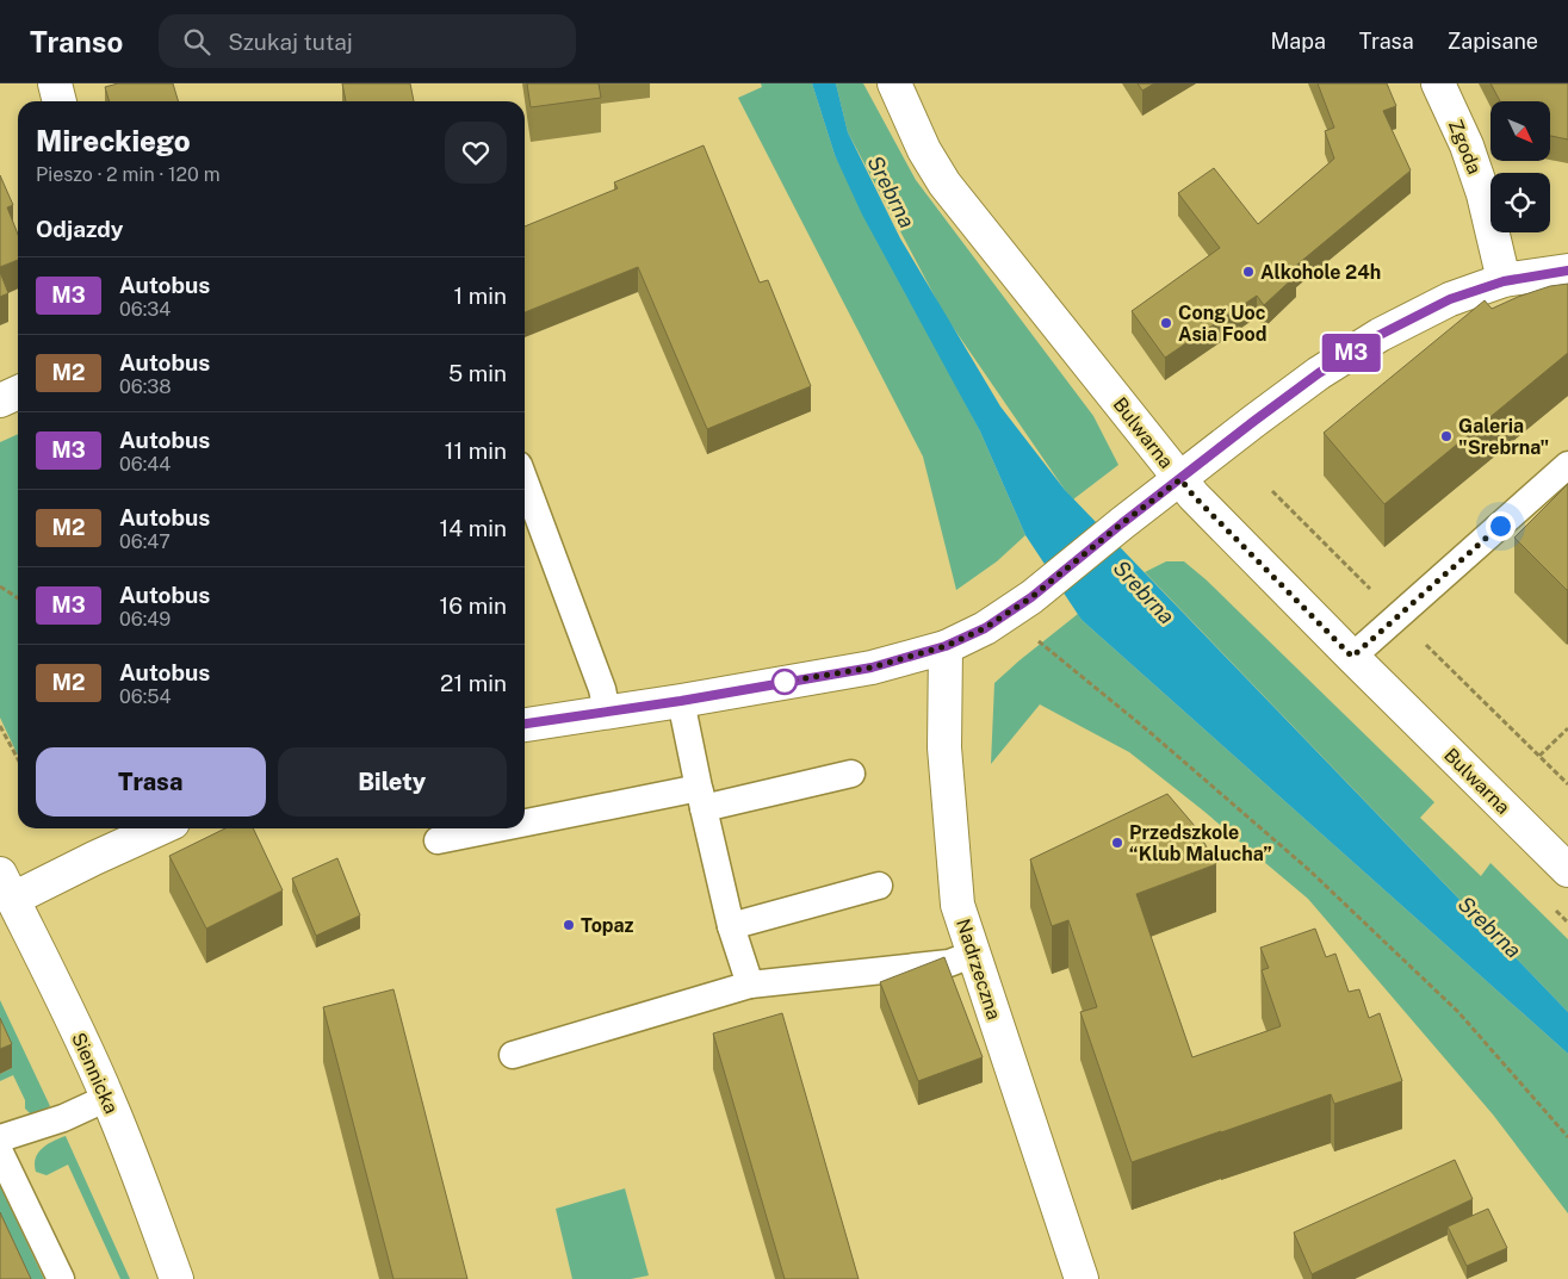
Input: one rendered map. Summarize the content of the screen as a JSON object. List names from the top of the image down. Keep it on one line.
{"streets":{"street":["Zgoda","Bulwarna","Nadrzeczna","Siennicka"]},"water":["Srebrna"],"places":["Alkohole 24h","Cong Uoc Asia Food","Galeria \"Srebrna\"","Przedszkole “Klub Malucha”","Topaz"],"lines":["bus line M3"],"north":"bottom right","page":{"header":"Transo","search":"Szukaj tutaj","nav":["Mapa","Trasa","Zapisane"],"on_map":"M3","heading":[["Mireckiego","Pieszo · 2 min · 120 m"],"Odjazdy"],"list":[{"mark":"M3","name":"Autobus","note":"06:34","value":"1 min"},{"mark":"M2","name":"Autobus","note":"06:38","value":"5 min"},{"mark":"M3","name":"Autobus","note":"06:44","value":"11 min"},{"mark":"M2","name":"Autobus","note":"06:47","value":"14 min"},{"mark":"M3","name":"Autobus","note":"06:49","value":"16 min"},{"mark":"M2","name":"Autobus","note":"06:54","value":"21 min"}],"buttons":["Trasa","Bilety"]}}
